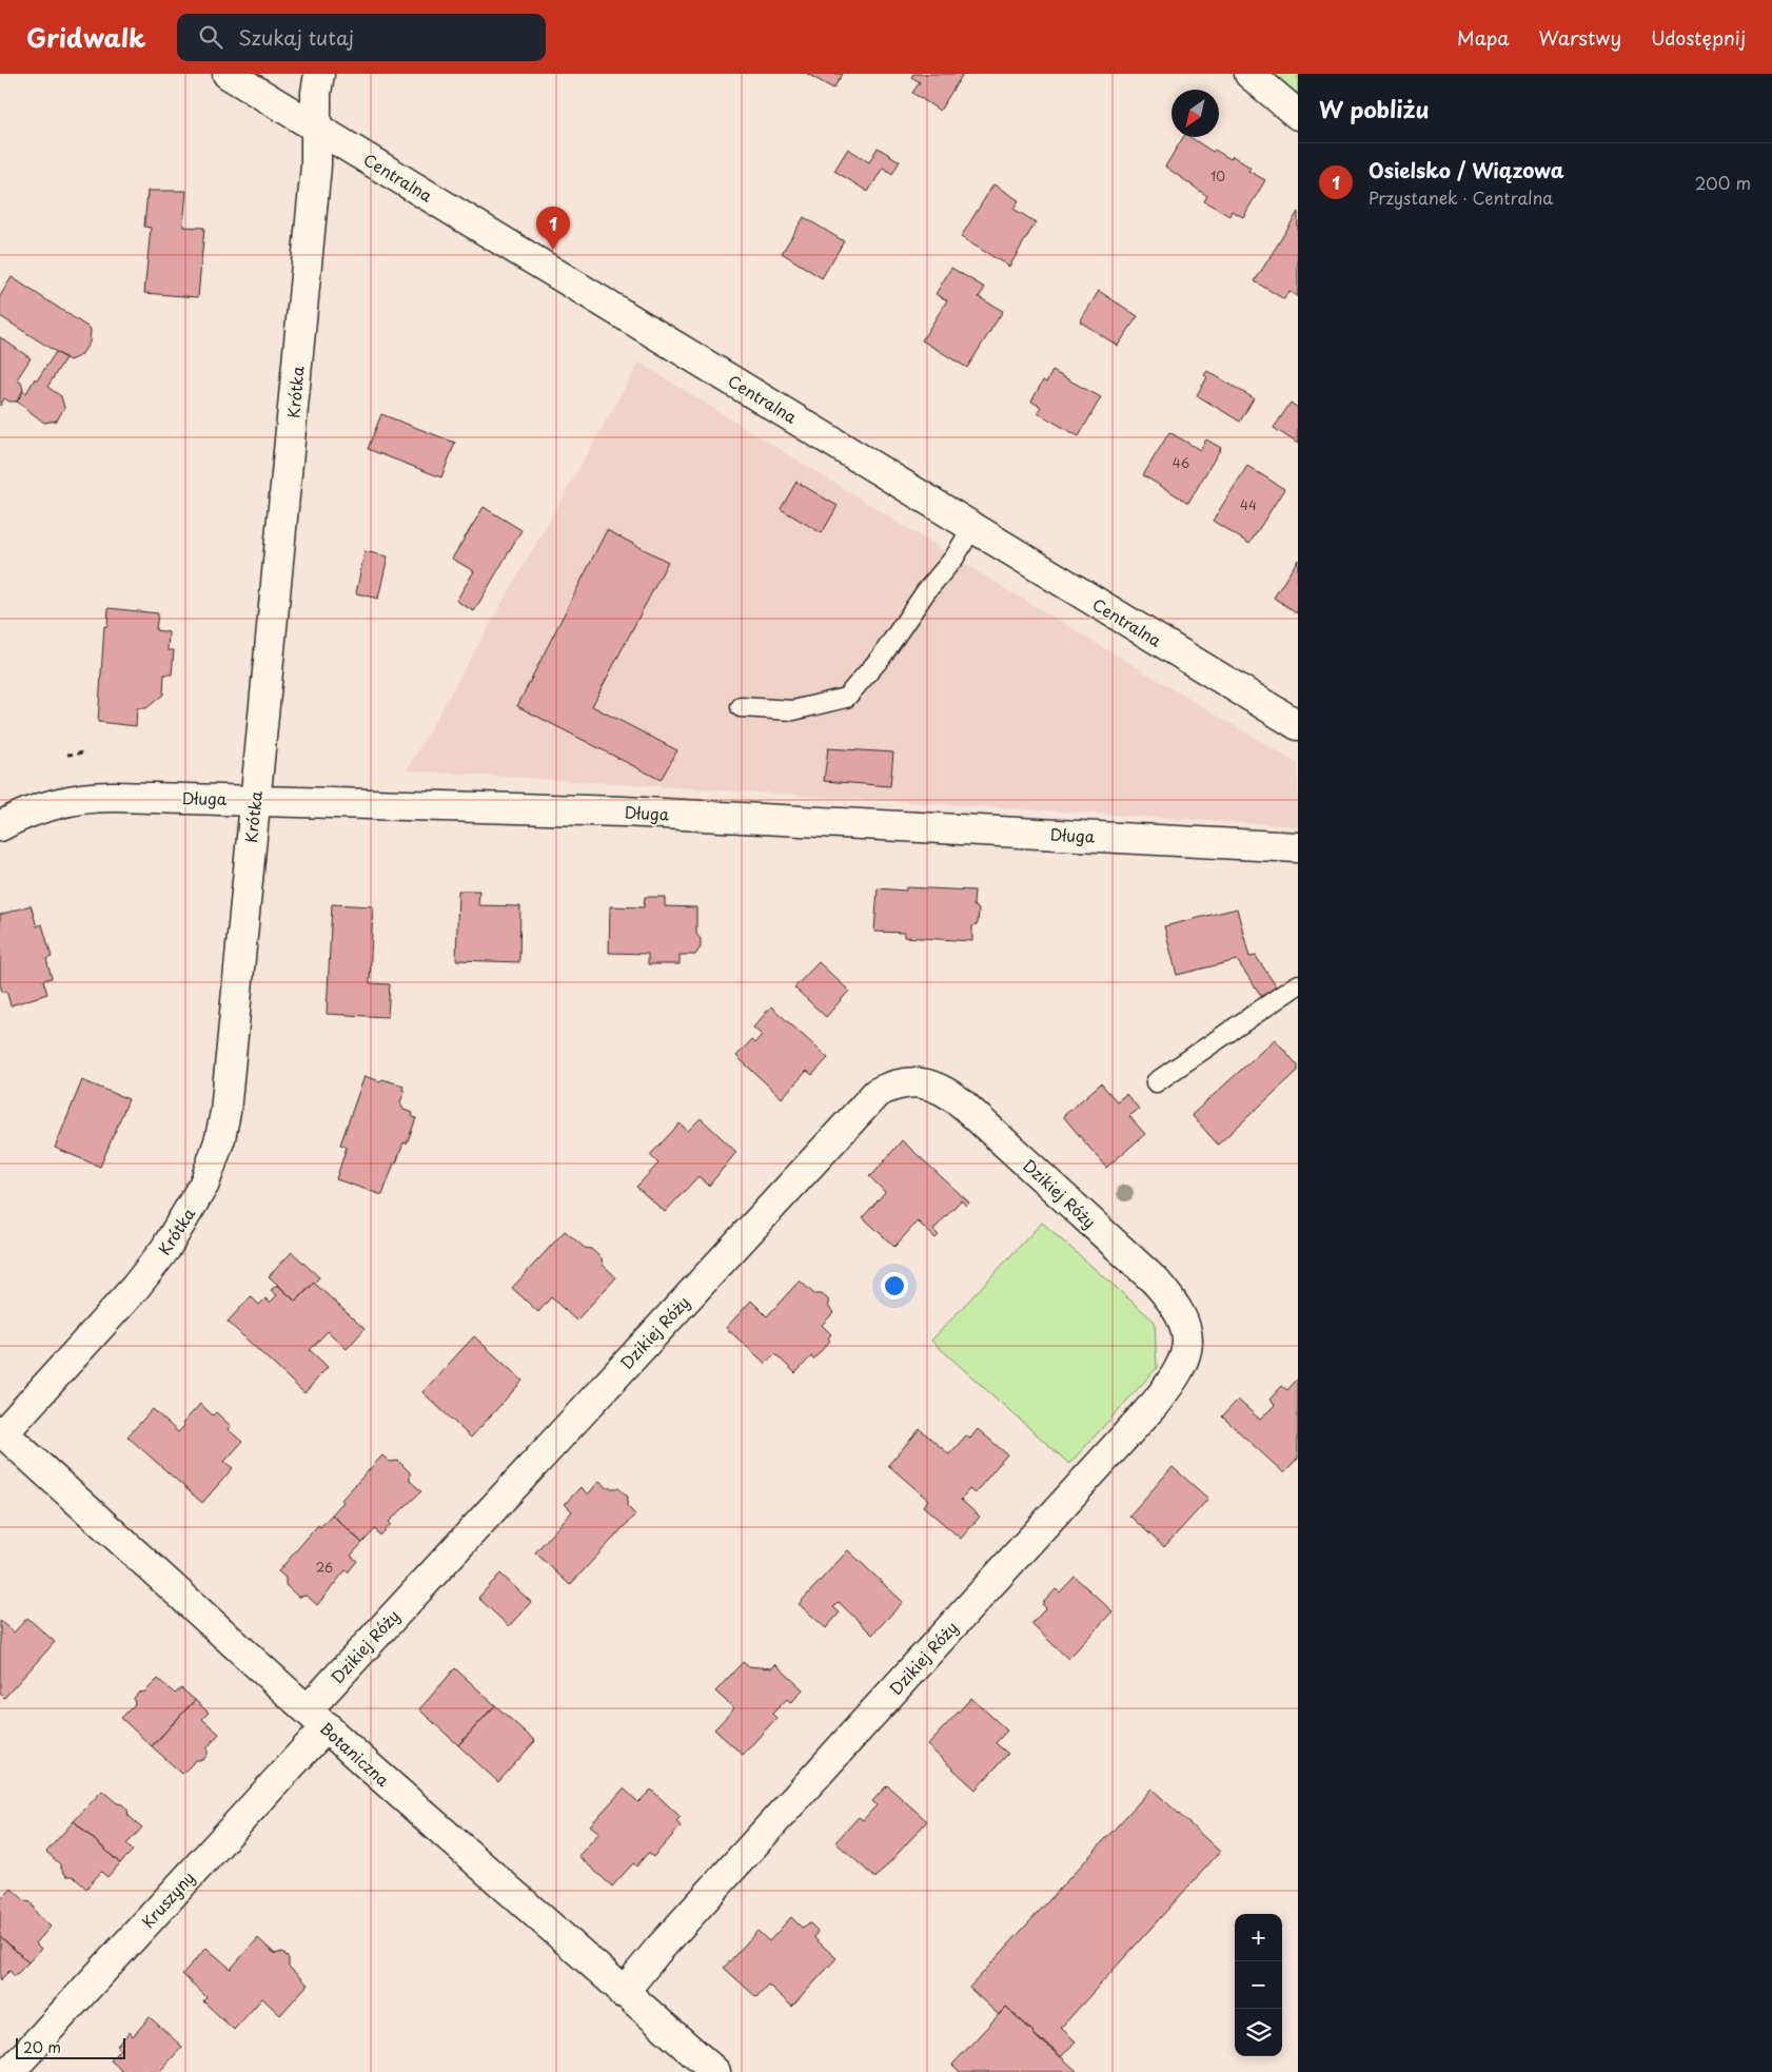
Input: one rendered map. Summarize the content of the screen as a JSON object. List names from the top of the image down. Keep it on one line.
{"streets":{"street":["Centralna","Krótka","Długa","Dzikiej Róży","Botaniczna","Kruszyny"]},"crossings":[["Centralna","Krótka"],["Krótka","Długa"],["Krótka","Botaniczna"],["Dzikiej Róży","Botaniczna"],["Dzikiej Róży","Kruszyny"],["Botaniczna","Kruszyny"]],"house_numbers":["10","46","44","26"],"scale_bar":"20 m","north":"bottom left","page":{"header":"Gridwalk","search":"Szukaj tutaj","nav":["Mapa","Warstwy","Udostępnij"],"heading":"W pobliżu","list":[{"mark":"1","name":"Osielsko / Wiązowa","note":"Przystanek · Centralna","value":"200 m"}],"pins":"1","map_buttons":["+","−"],"scale":"20 m"}}
